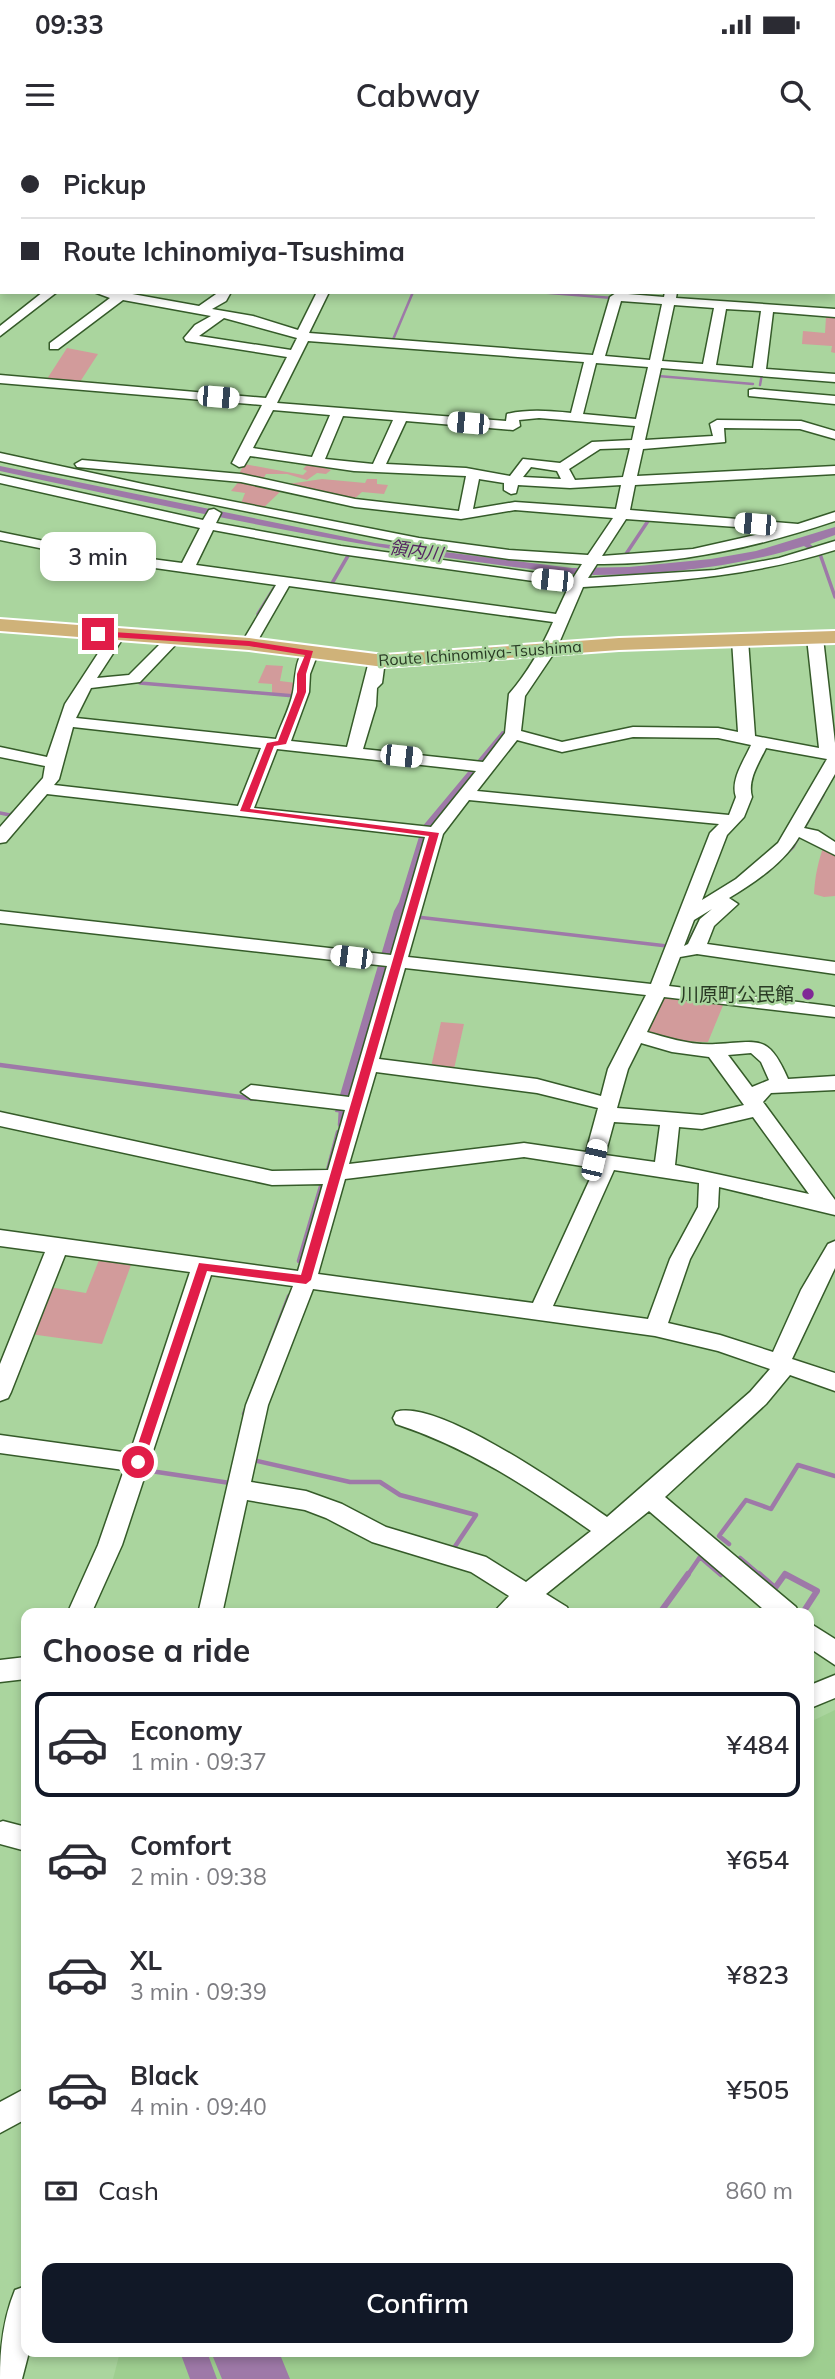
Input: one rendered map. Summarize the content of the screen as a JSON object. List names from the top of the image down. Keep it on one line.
{"streets":{"main road":["Route Ichinomiya-Tsushima"]},"water":["領内川"],"places":["川原町公民館"],"page":{"status":"09:33","header":"Cabway","banner":["Pickup","Route Ichinomiya-Tsushima"],"bubble":"3 min","heading":"Choose a ride","list":[{"name":"Economy","note":"1 min · 09:37","value":"¥484"},{"name":"Comfort","note":"2 min · 09:38","value":"¥654"},{"name":"XL","note":"3 min · 09:39","value":"¥823"},{"name":"Black","note":"4 min · 09:40","value":"¥505"}],"pay":["Cash","860 m"],"buttons":"Confirm"}}
